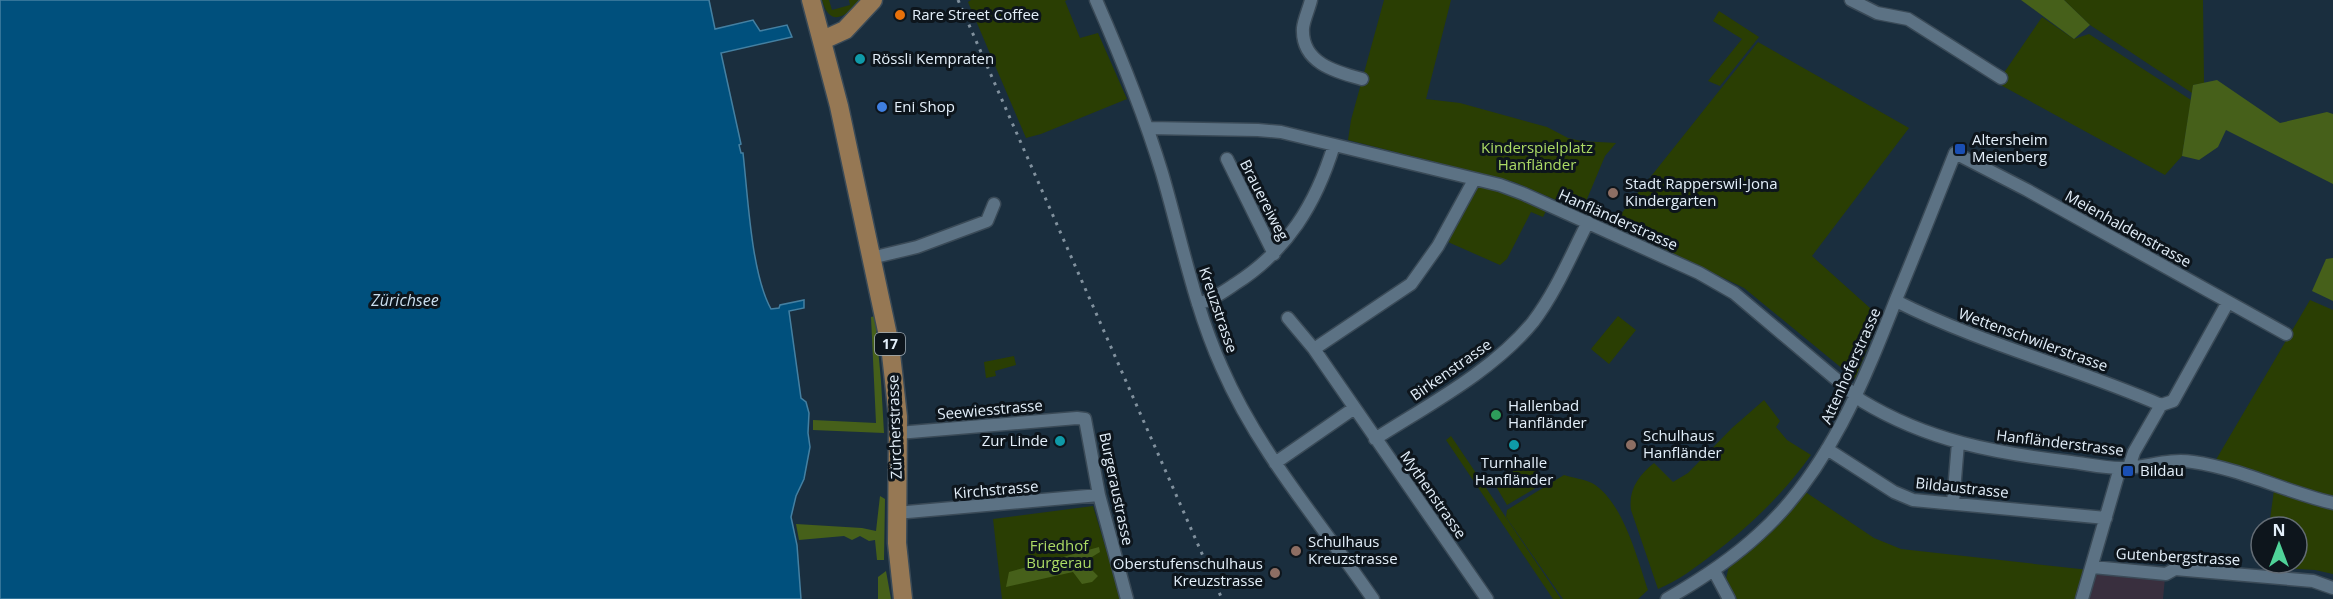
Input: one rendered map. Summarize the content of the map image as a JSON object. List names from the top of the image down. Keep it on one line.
{"streets":{"main road":["17","Zürcherstrasse"],"street":["Brauereiweg","Hanfländerstrasse","Meienhaldenstrasse","Kreuzstrasse","Wettenschwilerstrasse","Attenhoferstrasse","Birkenstrasse","Seewiesstrasse","Bildaustrasse","Burgeraustrasse","Kirchstrasse","Mythenstrasse","Gutenbergstrasse"]},"crossings":[["Brauereiweg","Hanfländerstrasse"],["Brauereiweg","Kreuzstrasse"],["Hanfländerstrasse","Kreuzstrasse"],["Hanfländerstrasse","Attenhoferstrasse"],["Hanfländerstrasse","Birkenstrasse"],["Meienhaldenstrasse","Attenhoferstrasse"],["Wettenschwilerstrasse","Attenhoferstrasse"],["Attenhoferstrasse","Bildaustrasse"],["Birkenstrasse","Mythenstrasse"],["Seewiesstrasse","Zürcherstrasse"],["Seewiesstrasse","Burgeraustrasse"],["Zürcherstrasse","Kirchstrasse"],["Burgeraustrasse","Kirchstrasse"]],"water":["Zürichsee"],"parks":["Kinderspielplatz Hanfländer","Friedhof Burgerau"],"places":{"other":["Rare Street Coffee","Rössli Kempraten","Eni Shop","Stadt Rapperswil-Jona Kindergarten","Hallenbad Hanfländer","Zur Linde","Turnhalle Hanfländer","Schulhaus Hanfländer","Schulhaus Kreuzstrasse","Oberstufenschulhaus Kreuzstrasse"],"transit":["Altersheim Meienberg","Bildau"]},"north":"top"}
